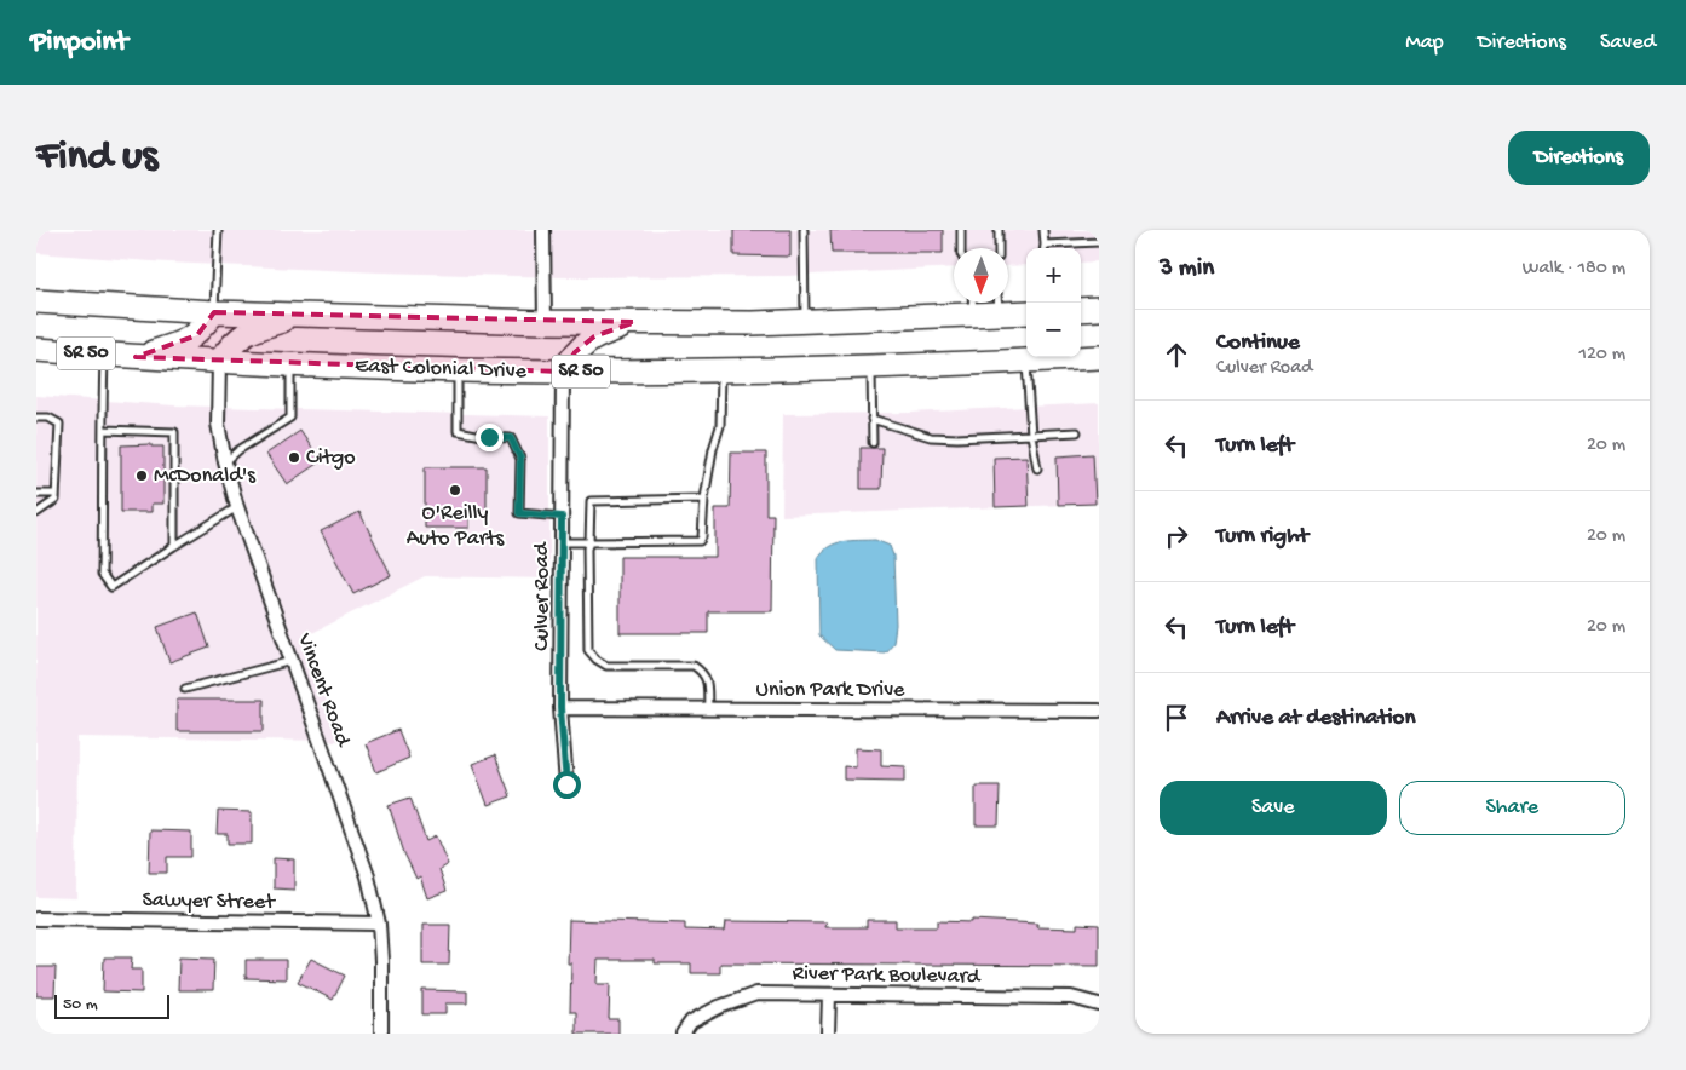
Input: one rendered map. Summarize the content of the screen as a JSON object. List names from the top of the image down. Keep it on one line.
{"streets":{"highway":["SR 50","East Colonial Drive"],"street":["Culver Road","Vincent Road","Union Park Drive","Sawyer Street","River Park Boulevard"]},"crossings":[["East Colonial Drive","Culver Road"],["East Colonial Drive","Vincent Road"],["Culver Road","Union Park Drive"],["Vincent Road","Sawyer Street"]],"places":["Citgo","McDonald's","O'Reilly Auto Parts"],"scale_bar":"50 m","north":"bottom","page":{"header":"Pinpoint","nav":["Map","Directions","Saved"],"buttons":["Directions",["Save","Share"]],"title":"Find us","heading":["3 min","Walk · 180 m"],"map_buttons":["+","−"],"list":[["Continue","Culver Road","120 m"],["Turn left","20 m"],["Turn right","20 m"],["Turn left","20 m"],"Arrive at destination"],"scale":"50 m"}}
